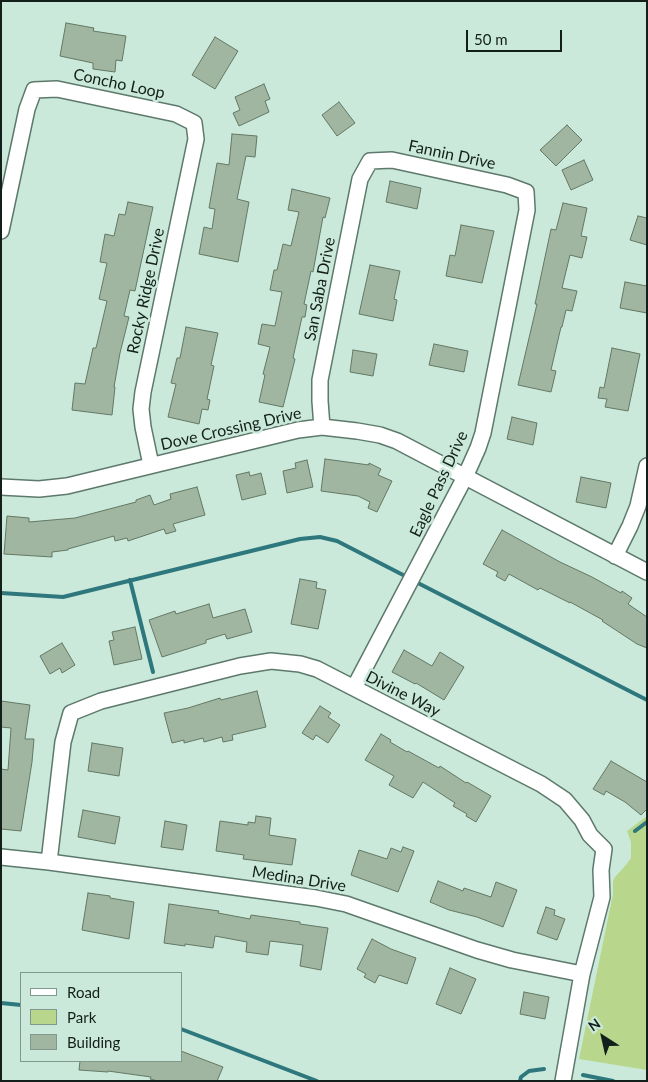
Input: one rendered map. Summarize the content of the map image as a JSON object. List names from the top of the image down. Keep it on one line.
{"streets":{"street":["Concho Loop","Fannin Drive","San Saba Drive","Rocky Ridge Drive","Dove Crossing Drive","Eagle Pass Drive","Divine Way","Medina Drive"]},"crossings":[["Concho Loop","Rocky Ridge Drive"],["Fannin Drive","San Saba Drive"],["Fannin Drive","Eagle Pass Drive"],["San Saba Drive","Dove Crossing Drive"],["Rocky Ridge Drive","Dove Crossing Drive"],["Dove Crossing Drive","Eagle Pass Drive"],["Eagle Pass Drive","Divine Way"],["Divine Way","Medina Drive"]],"legend":["Road","Park","Building"],"scale_bar":"50 m","north":"top left"}
